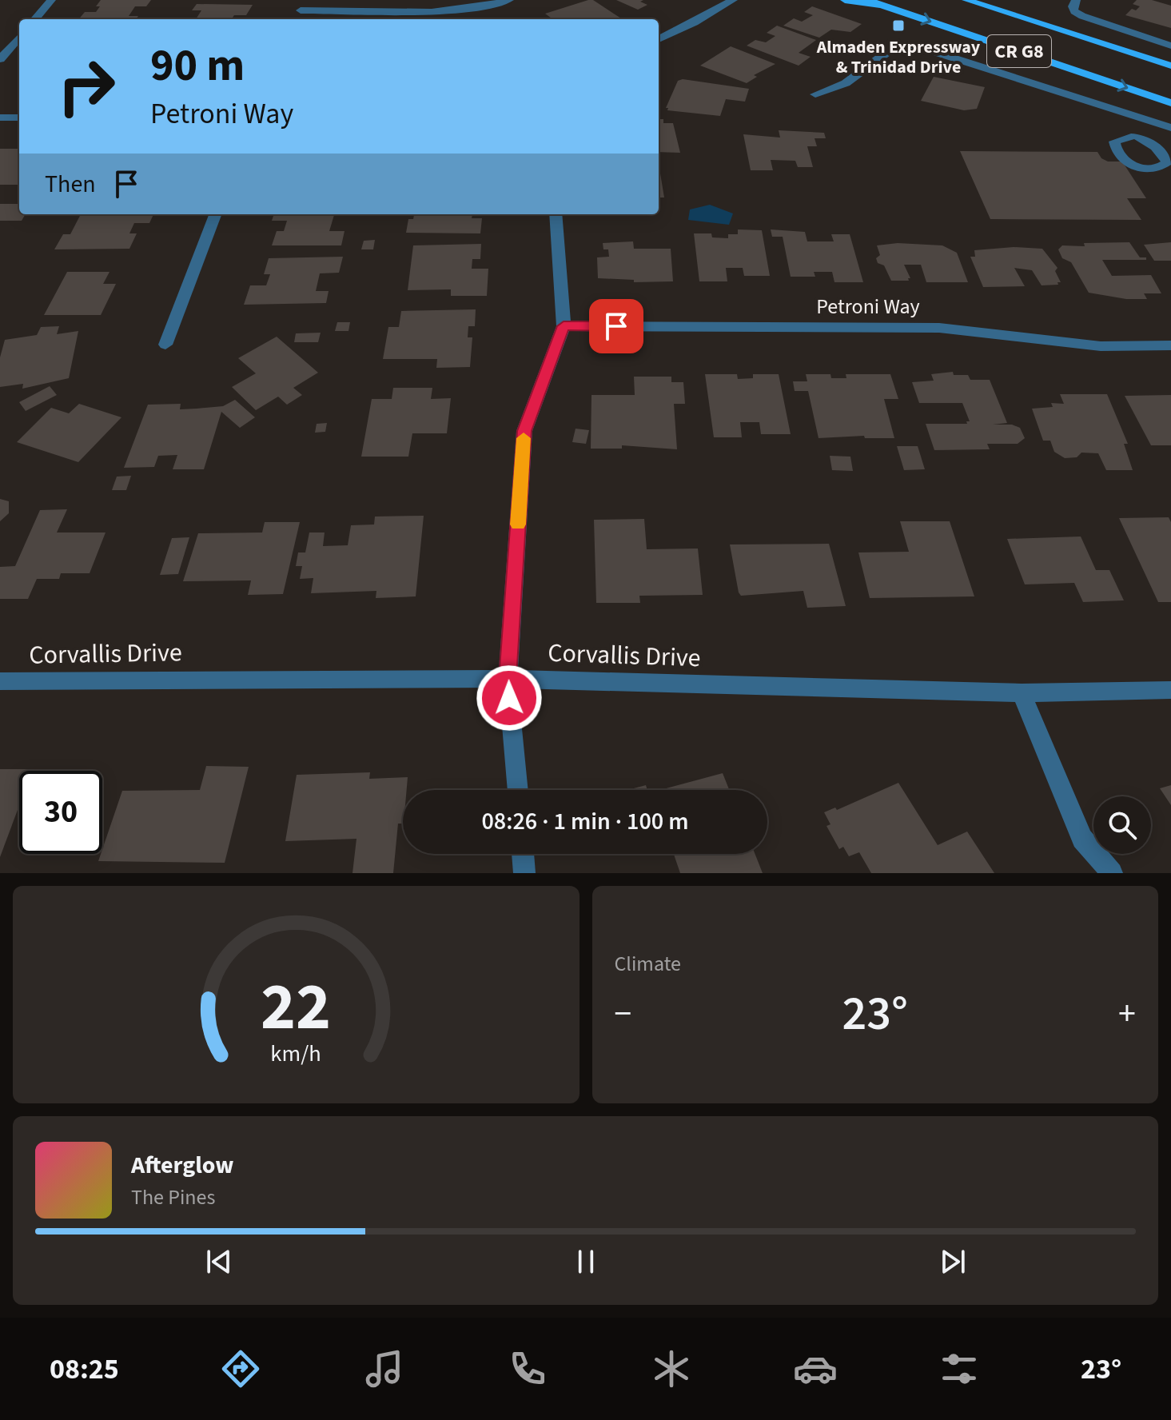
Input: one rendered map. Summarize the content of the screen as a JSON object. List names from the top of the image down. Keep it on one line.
{"streets":{"main road":["CR G8"],"street":["Petroni Way","Corvallis Drive"]},"places":{"transit":["Almaden Expressway & Trinidad Drive"]},"page":{"turn":["90 m","Petroni Way"],"then":"Then","limit":"30","trip":"08:26 · 1 min · 100 m","tile":"Climate","heat":["−","23°","+"],"song":["Afterglow","The Pines"],"tabs":["08:25","23°"],"gauge":["22","km/h"]}}
